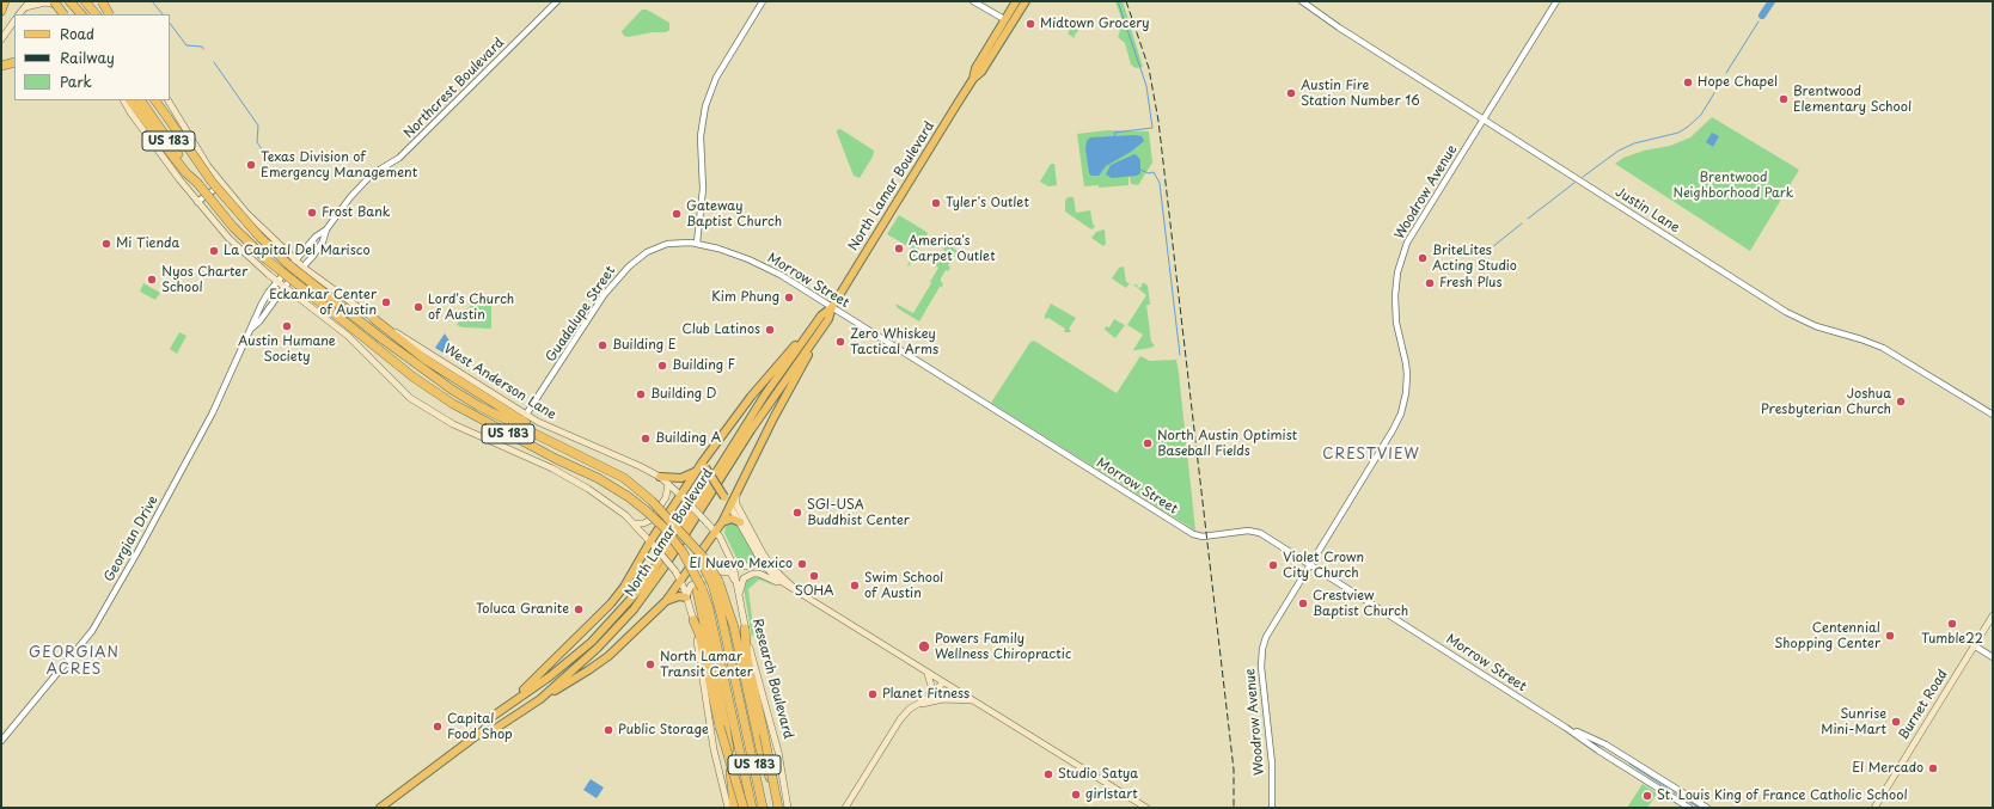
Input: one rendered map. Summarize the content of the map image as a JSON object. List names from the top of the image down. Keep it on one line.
{"streets":{"highway":["US 183"],"main road":["North Lamar Boulevard","West Anderson Lane","Research Boulevard","Burnet Road"],"street":["Northcrest Boulevard","Woodrow Avenue","Justin Lane","Morrow Street","Guadalupe Street","Georgian Drive"]},"crossings":[["Northcrest Boulevard","West Anderson Lane"],["Northcrest Boulevard","Georgian Drive"],["North Lamar Boulevard","Morrow Street"],["Woodrow Avenue","Justin Lane"],["Woodrow Avenue","Morrow Street"],["Morrow Street","Guadalupe Street"],["Guadalupe Street","West Anderson Lane"],["West Anderson Lane","Georgian Drive"],["West Anderson Lane","Research Boulevard"]],"districts":["CRESTVIEW","GEORGIAN ACRES"],"parks":["Brentwood Neighborhood Park"],"places":["Midtown Grocery","Hope Chapel","Austin Fire Station Number 16","Brentwood Elementary School","Texas Division of Emergency Management","Tyler's Outlet","Frost Bank","Gateway Baptist Church","Mi Tienda","America's Carpet Outlet","La Capital Del Marisco","BriteLites Acting Studio","Nyos Charter School","Fresh Plus","Kim Phung","Eckankar Center of Austin","Lord's Church of Austin","Austin Humane Society","Club Latinos","Zero Whiskey Tactical Arms","Building E","Building F","Building D","Joshua Presbyterian Church","Building A","North Austin Optimist Baseball Fields","SGI-USA Buddhist Center","El Nuevo Mexico","Violet Crown City Church","SOHA","Swim School of Austin","Crestview Baptist Church","Toluca Granite","Tumble22","Centennial Shopping Center","Powers Family Wellness Chiropractic","North Lamar Transit Center","Planet Fitness","Sunrise Mini-Mart","Capital Food Shop","Public Storage","El Mercado","Studio Satya","girlstart","St. Louis King of France Catholic School"],"legend":["Road","Railway","Park"]}
